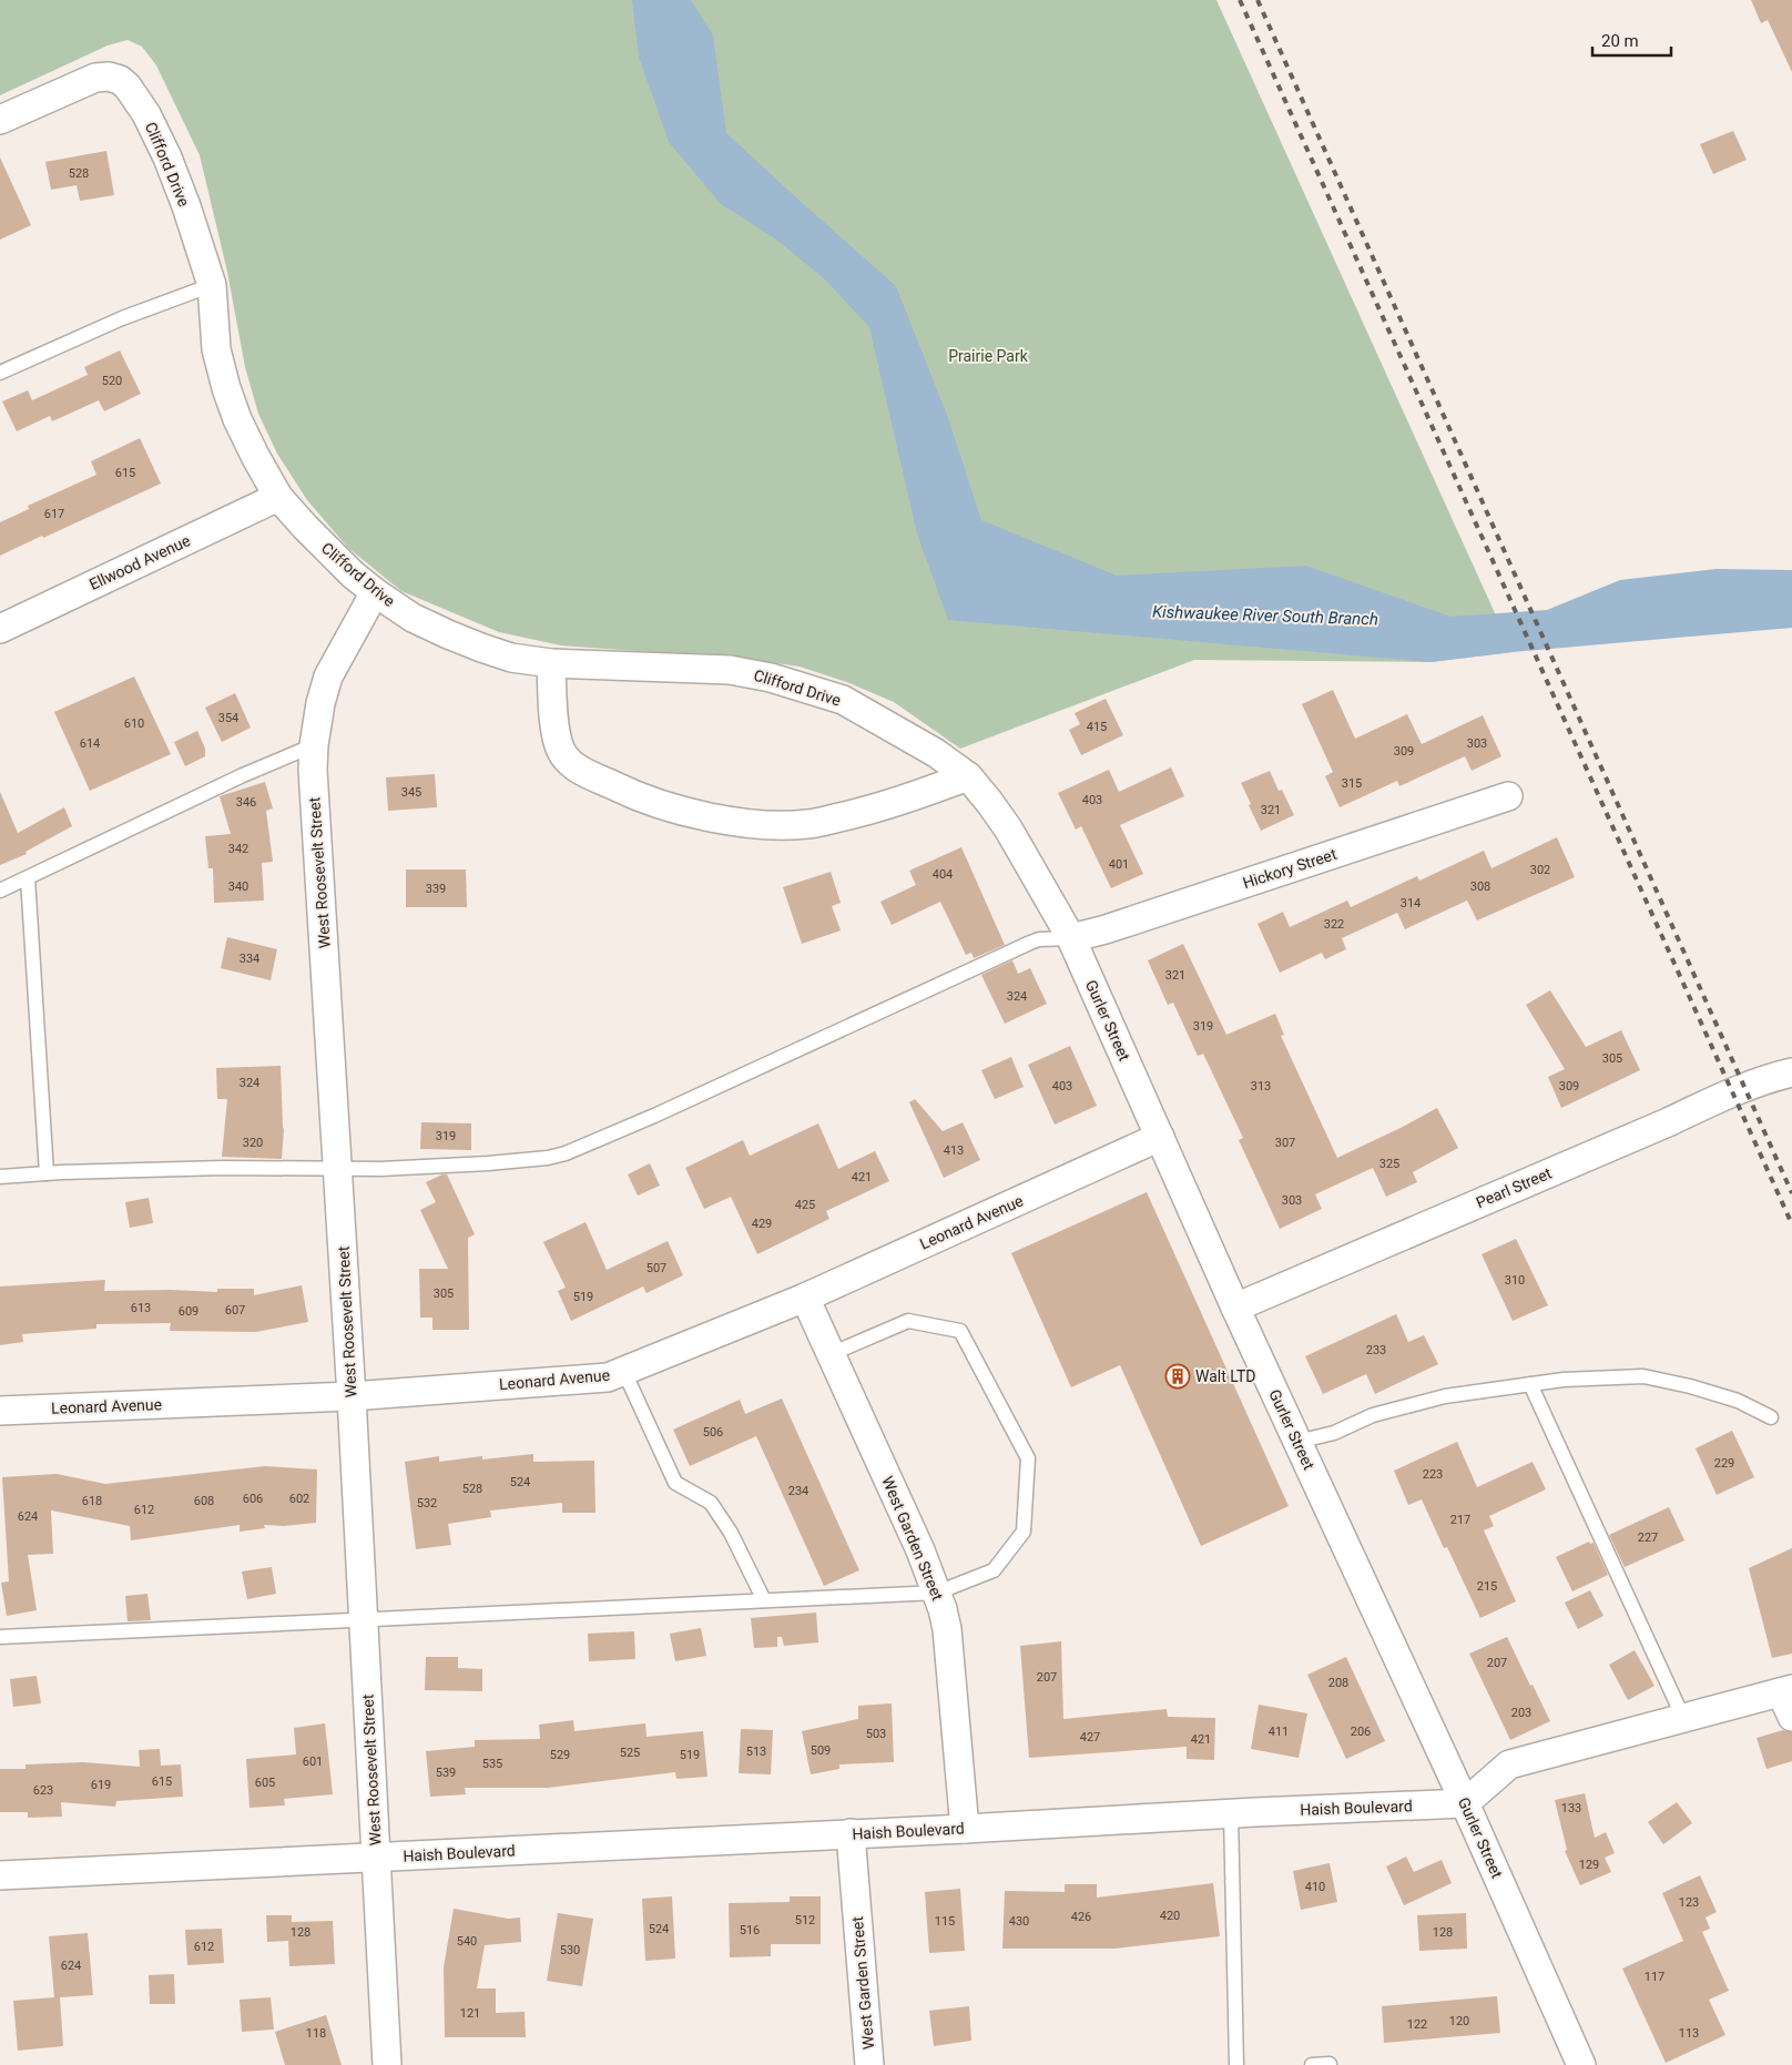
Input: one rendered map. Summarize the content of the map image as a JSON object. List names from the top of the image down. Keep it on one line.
{"streets":{"street":["Clifford Drive","Ellwood Avenue","Hickory Street","West Roosevelt Street","Gurler Street","Pearl Street","Leonard Avenue","West Garden Street","Haish Boulevard"]},"crossings":[["Clifford Drive","Ellwood Avenue"],["Clifford Drive","West Roosevelt Street"],["Clifford Drive","Gurler Street"],["Hickory Street","Gurler Street"],["West Roosevelt Street","Leonard Avenue"],["West Roosevelt Street","Haish Boulevard"],["Gurler Street","Pearl Street"],["Gurler Street","Leonard Avenue"],["Gurler Street","Haish Boulevard"],["Leonard Avenue","West Garden Street"],["West Garden Street","Haish Boulevard"]],"water":["Kishwaukee River South Branch"],"parks":["Prairie Park"],"places":{"building":["Walt LTD"]},"house_numbers":["528","520","615","617","354","610","415","614","303","309","315","345","403","346","321","342","401","302","404","340","308","339","314","322","334","321","324","319","305","324","403","313","309","319","320","307","413","325","421","303","425","429","507","310","305","519","613","607","609","233","506","229","223","524","528","234","606","602","618","608","532","612","624","217","227","215","207","207","208","203","411","206","503","427","421","509","513","525","529","519","601","535","539","615","605","619","623","133","129","410","123","420","426","512","115","430","524","516","128","128","540","612","530","624","117","121","120","122","118","113"],"scale_bar":"20 m"}
